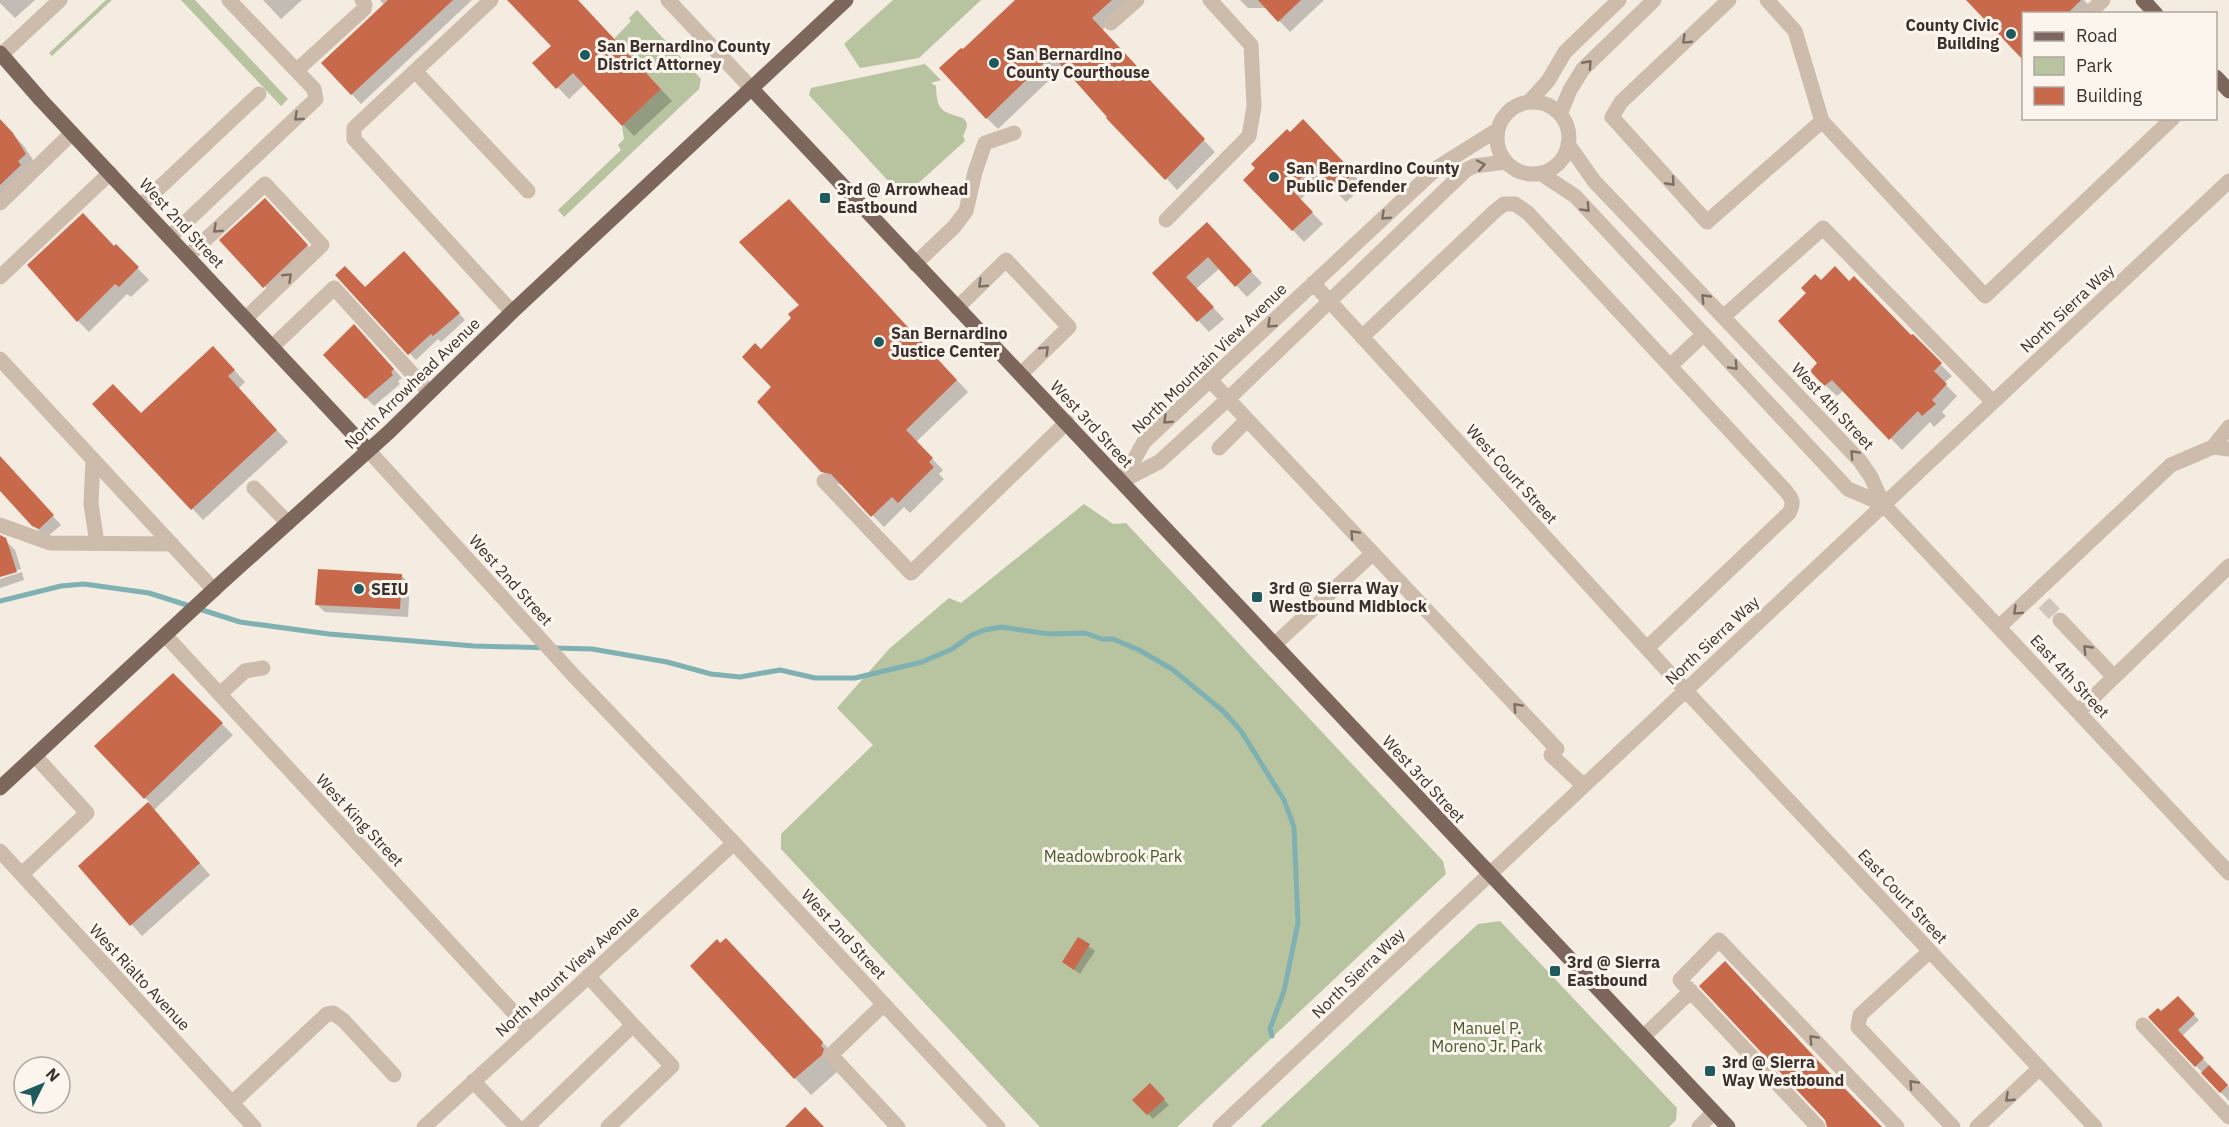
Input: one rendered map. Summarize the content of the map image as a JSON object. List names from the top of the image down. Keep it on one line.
{"streets":{"main road":["West 2nd Street","North Arrowhead Avenue","West 3rd Street"],"street":["North Sierra Way","North Mountain View Avenue","West 4th Street","West Court Street","East 4th Street","West King Street","East Court Street","North Mount View Avenue","West Rialto Avenue"]},"crossings":[["West 2nd Street","North Arrowhead Avenue"],["West 2nd Street","North Mount View Avenue"],["North Sierra Way","West 4th Street"],["North Sierra Way","West 3rd Street"],["North Sierra Way","West Court Street"],["North Sierra Way","East 4th Street"],["North Sierra Way","East Court Street"],["North Mountain View Avenue","West 4th Street"],["North Mountain View Avenue","West 3rd Street"],["North Mountain View Avenue","West Court Street"],["North Arrowhead Avenue","West 3rd Street"],["North Arrowhead Avenue","West King Street"],["West 4th Street","East 4th Street"],["West Court Street","East Court Street"],["West King Street","North Mount View Avenue"]],"parks":["Meadowbrook Park","Manuel P. Moreno Jr. Park"],"places":{"other":["County Civic Building","San Bernardino County District Attorney","San Bernardino County Courthouse","San Bernardino County Public Defender","San Bernardino Justice Center","SEIU"],"transit":["3rd @ Arrowhead Eastbound","3rd @ Sierra Way Westbound Midblock","3rd @ Sierra Eastbound","3rd @ Sierra Way Westbound"]},"legend":["Road","Park","Building"],"north":"top right"}
